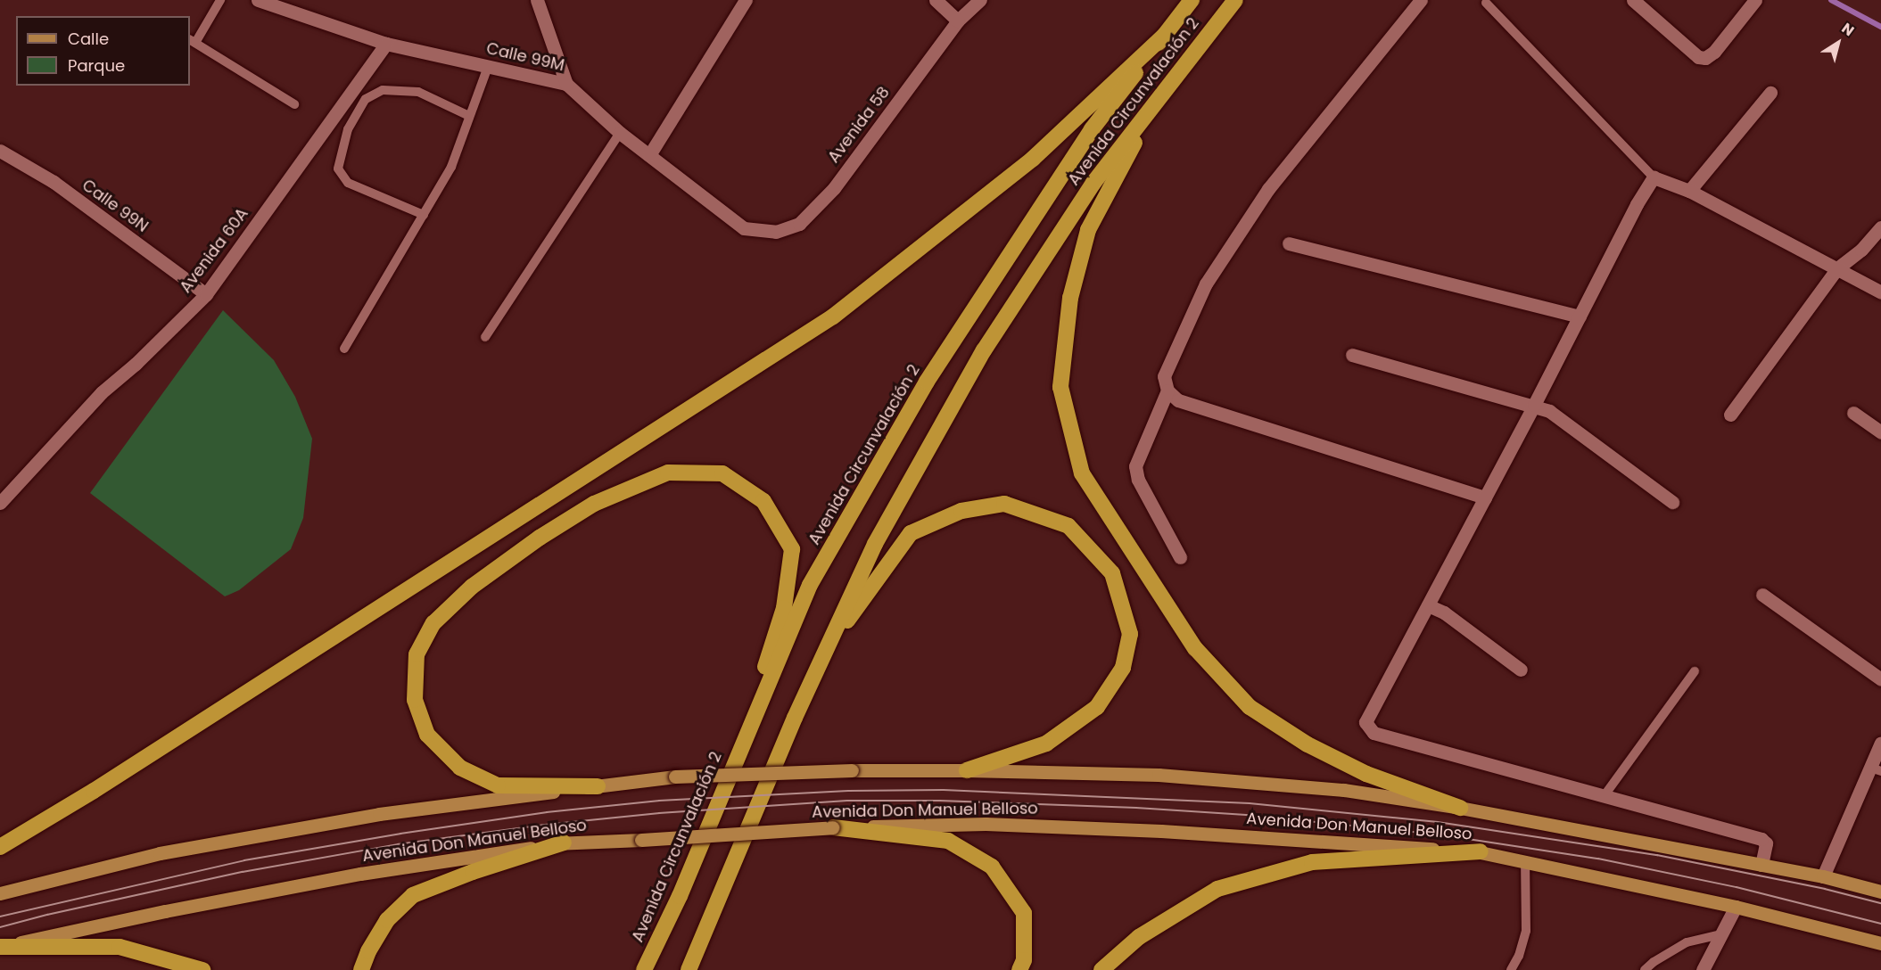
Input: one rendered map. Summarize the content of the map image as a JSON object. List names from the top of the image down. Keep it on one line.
{"streets":{"highway":["Avenida Circunvalación 2"],"main road":["Avenida Don Manuel Belloso"],"street":["Calle 99M","Avenida 58","Calle 99N","Avenida 60A"]},"crossings":[["Calle 99M","Avenida 58"],["Calle 99M","Avenida 60A"],["Calle 99N","Avenida 60A"]],"legend":["Calle","Parque"],"north":"top right"}
